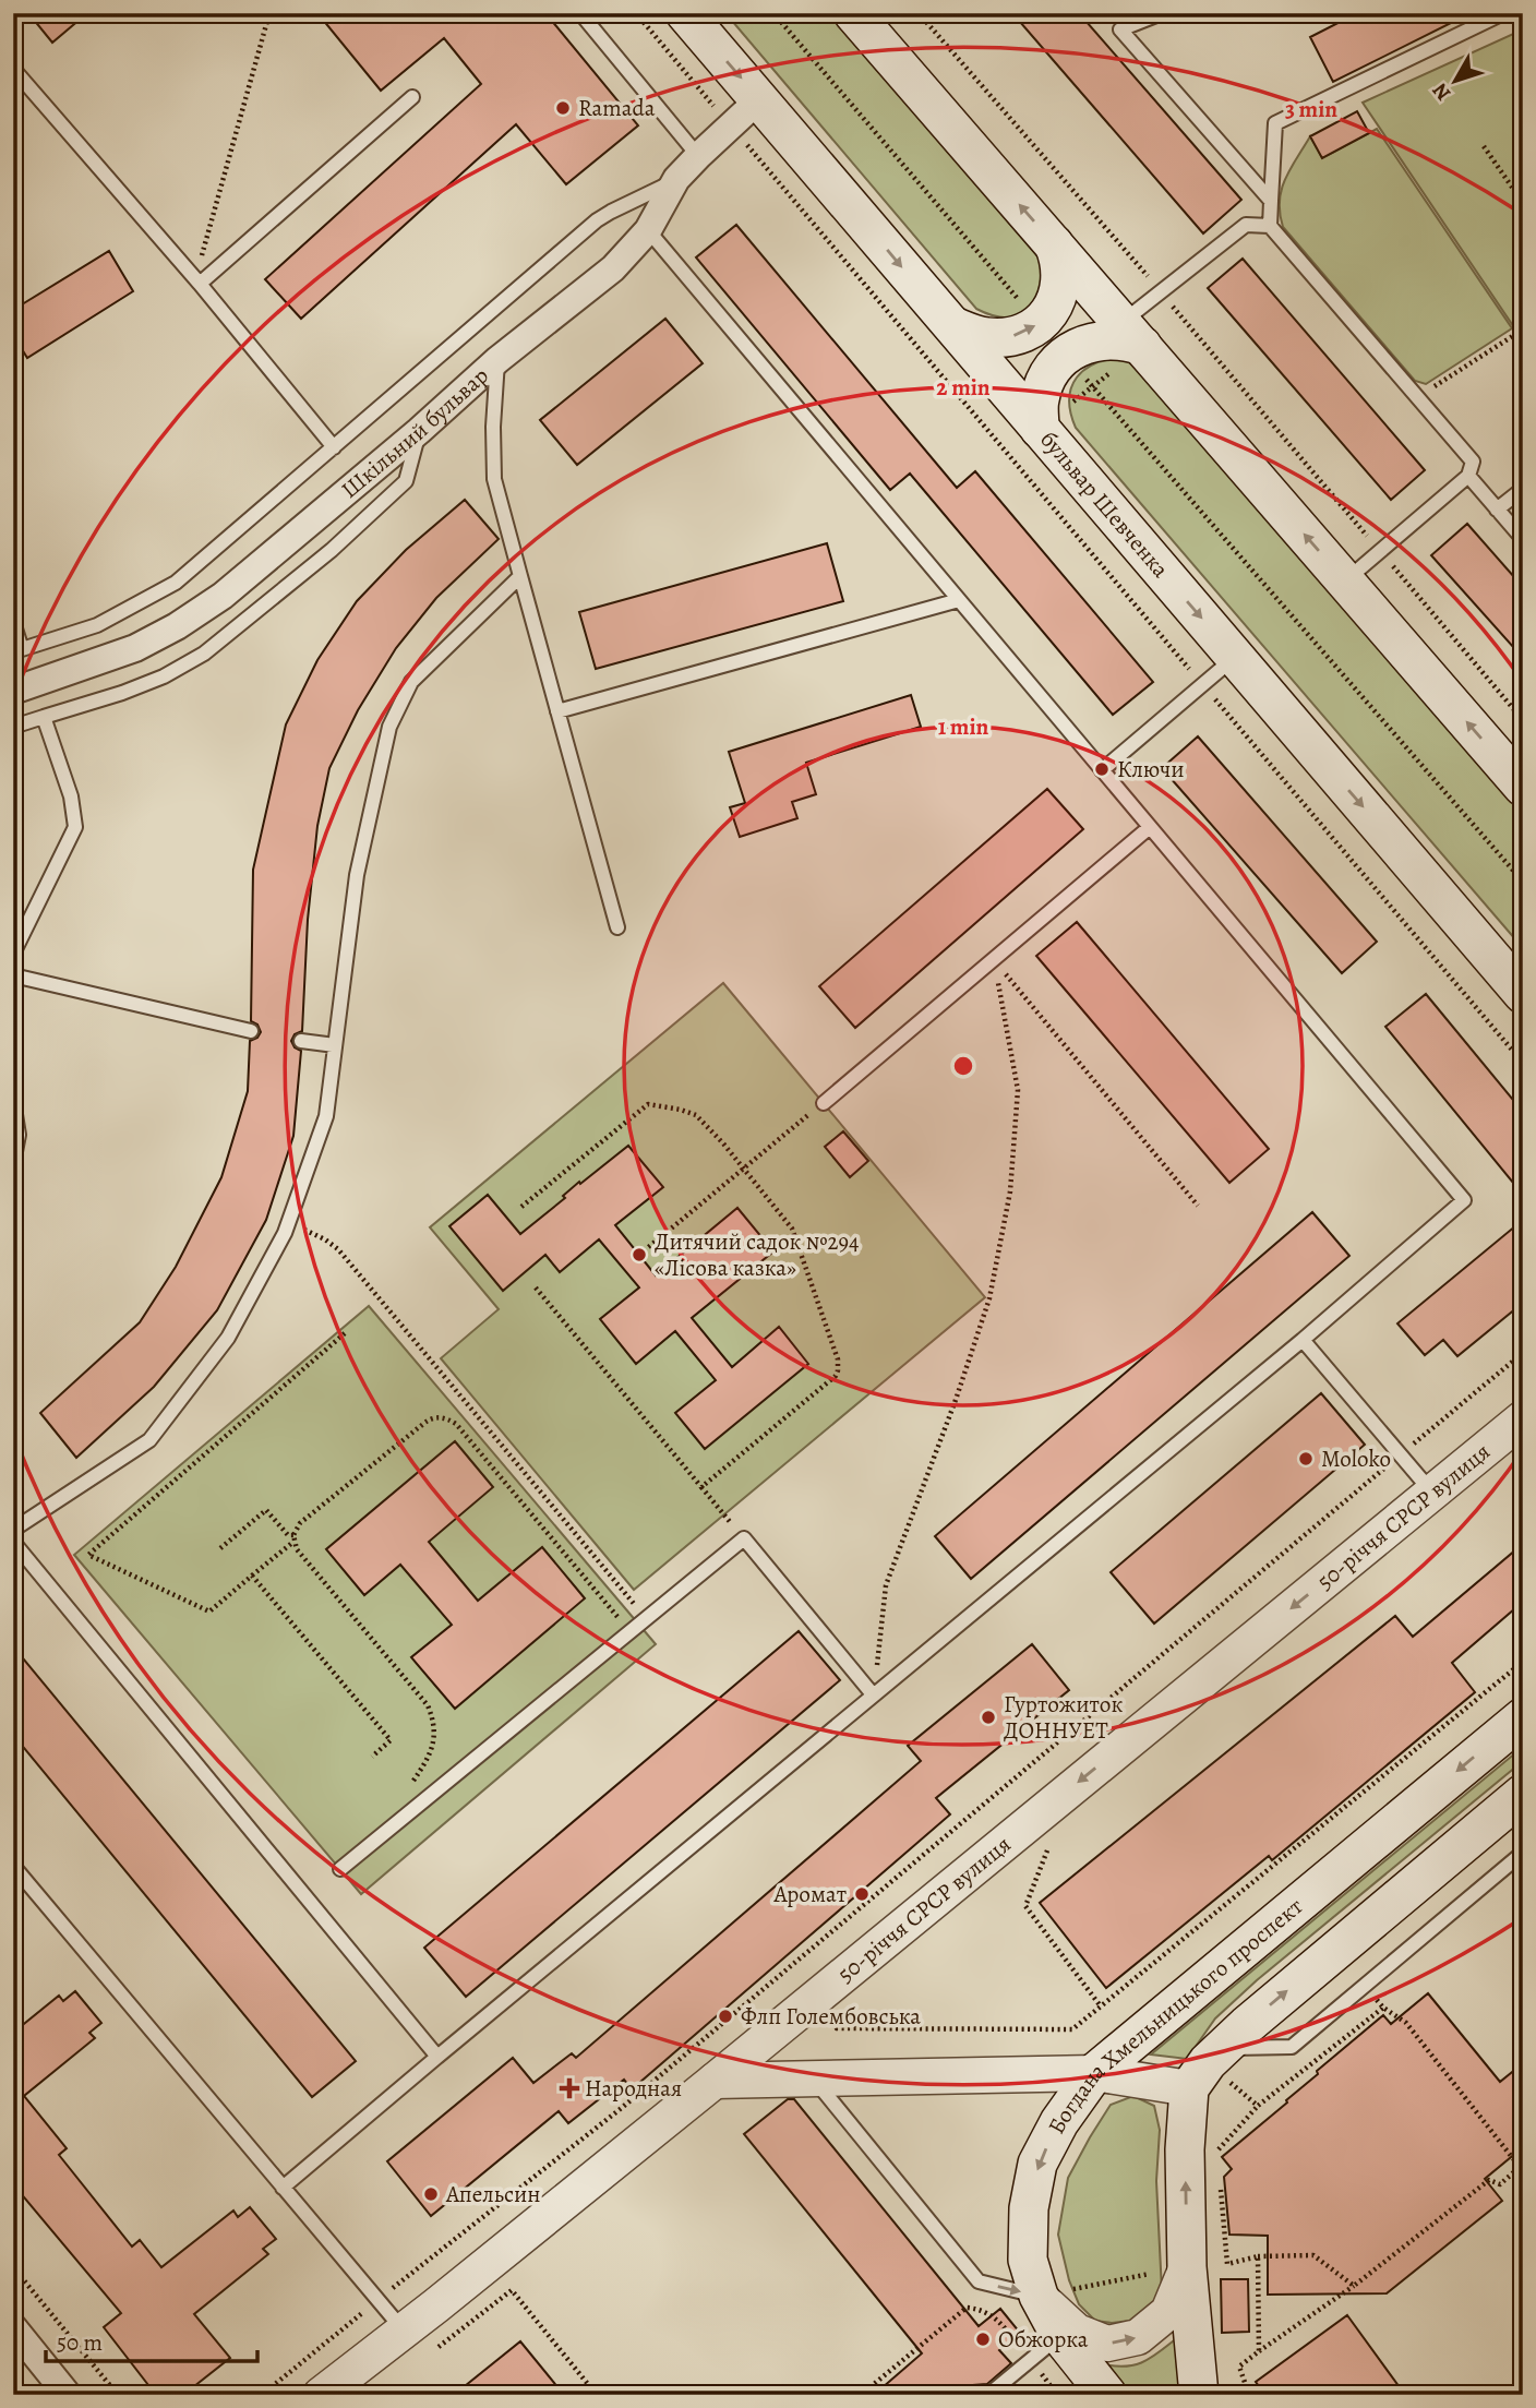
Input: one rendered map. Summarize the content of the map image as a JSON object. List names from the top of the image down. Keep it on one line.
{"streets":{"main road":["бульвар Шевченка","Богдана Хмельницького проспект"],"street":["Шкільний бульвар","50-річчя СРСР вулиця"]},"crossings":[["Шкільний бульвар","бульвар Шевченка"]],"one_way":["50-річчя СРСР вулиця"],"places":{"other":["Ramada","Ключи","Дитячий садок №294 «Лісова казка»","Moloko","Гуртожиток ДОННУЕТ","Аромат","Флп Голембовська","Апельсин","Обжорка"],"health":["Народная"]},"scale_bar":"50 m","north":"bottom left","rings":["3 min","2 min","1 min"]}
